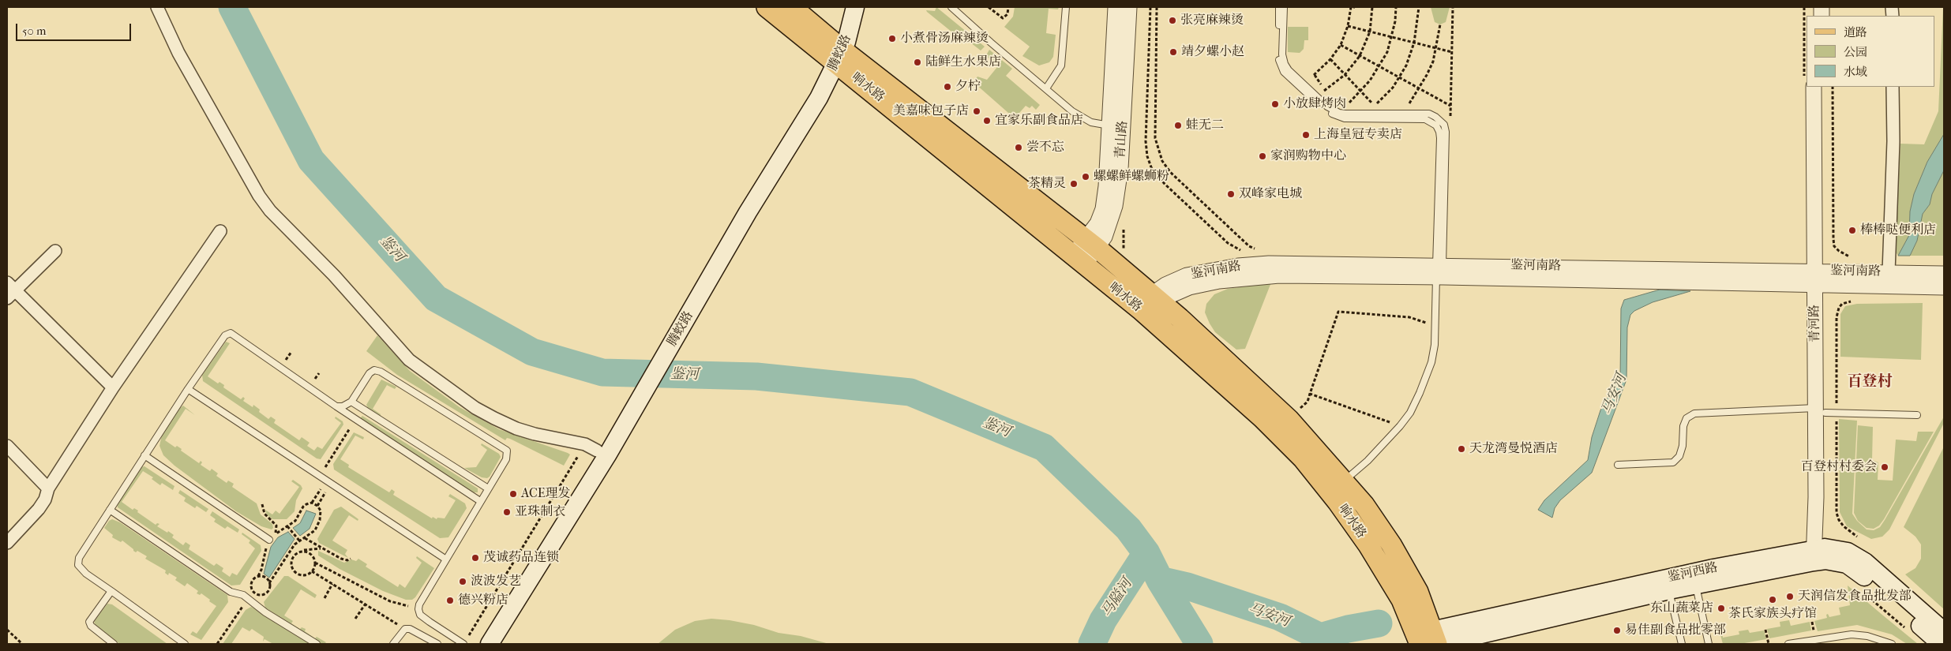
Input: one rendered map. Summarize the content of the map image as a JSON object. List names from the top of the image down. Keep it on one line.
{"streets":{"main road":["腾蛟路","响水路","鉴河西路"],"street":["青山路","鉴河南路","青河路"]},"crossings":[["腾蛟路","响水路"],["响水路","青山路"],["响水路","鉴河南路"],["响水路","鉴河西路"],["鉴河南路","青河路"],["青河路","鉴河西路"]],"districts":["百登村"],"water":["鉴河","马安河","马隘河"],"places":["张亮麻辣烫","小煮骨汤麻辣烫","靖夕螺小赵","陆鲜生水果店","夕柠","小放肆烤肉","美嘉味包子店","宜家乐副食品店","蛙无二","上海皇冠专卖店","尝不忘","家润购物中心","螺螺鲜螺蛳粉","茶精灵","双峰家电城","棒棒哒便利店","天龙湾曼悦酒店","百登村村委会","ACE理发","亚珠制衣","茂诚药品连锁","波波发艺","天润信发食品批发部","茶氏家族头疗馆","德兴粉店","东山蔬菜店","易佳副食品批零部"],"legend":["道路","公园","水域"],"scale_bar":"50 m"}
